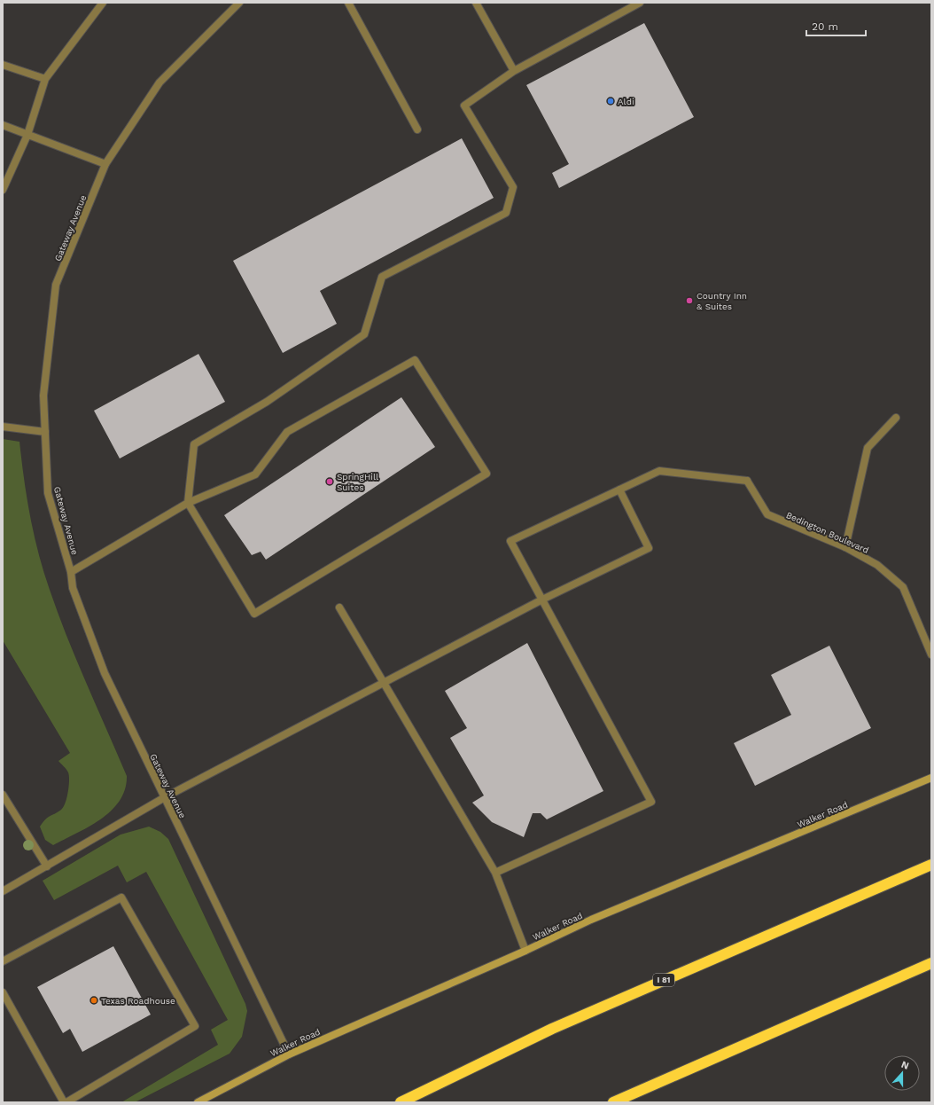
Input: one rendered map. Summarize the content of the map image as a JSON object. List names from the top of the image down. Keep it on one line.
{"streets":{"highway":["I 81"],"main road":["Walker Road"],"street":["Gateway Avenue","Bedington Boulevard"]},"crossings":[["Gateway Avenue","Walker Road"]],"places":["Aldi","Country Inn & Suites","SpringHill Suites","Texas Roadhouse"],"scale_bar":"20 m","north":"top"}
